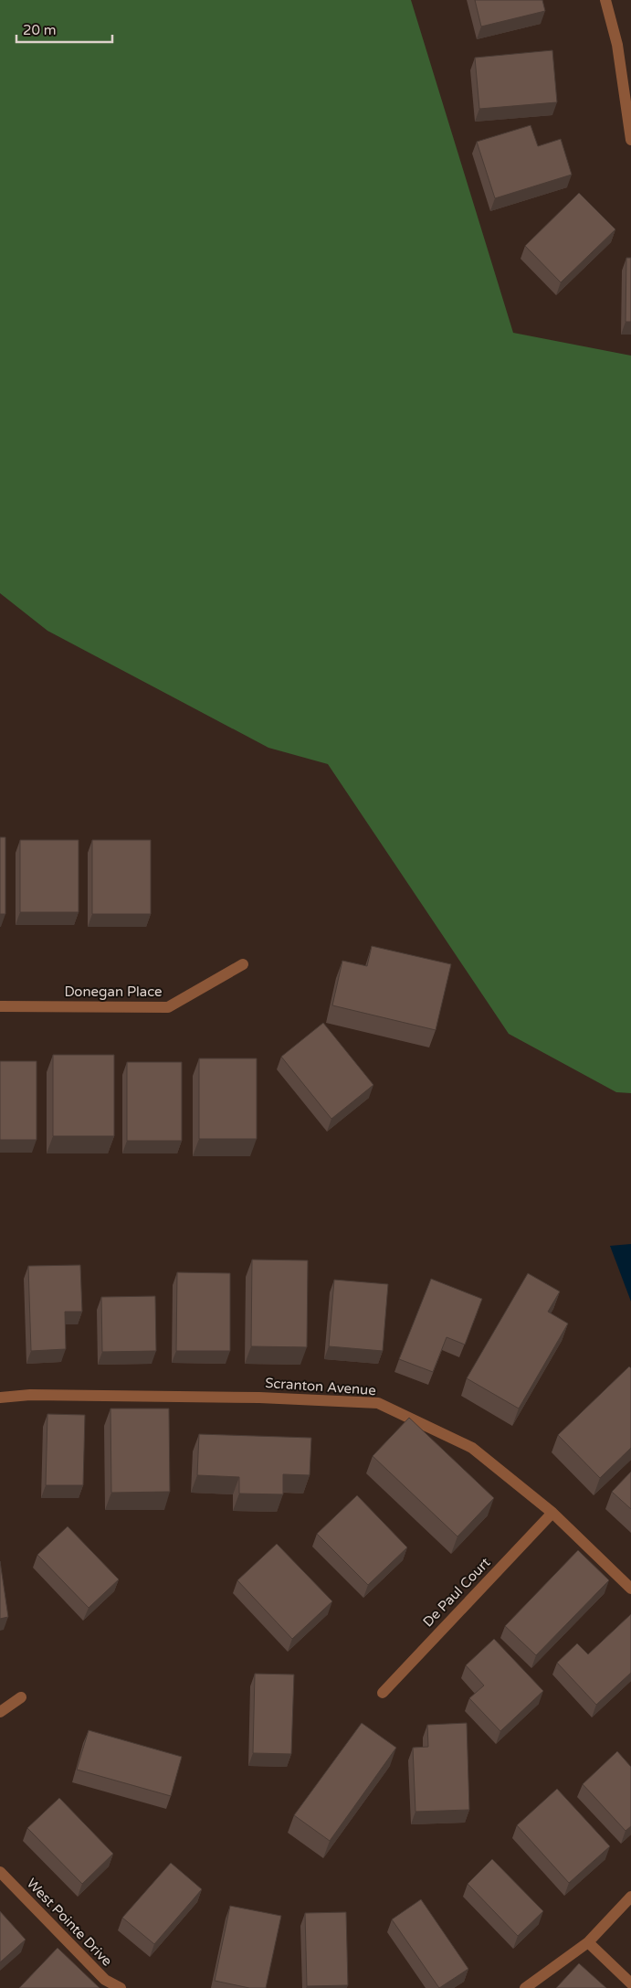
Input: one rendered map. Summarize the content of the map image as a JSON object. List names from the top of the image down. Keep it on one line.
{"streets":{"street":["Donegan Place","Scranton Avenue","De Paul Court","West Pointe Drive"]},"crossings":[["Scranton Avenue","De Paul Court"]],"scale_bar":"20 m"}
